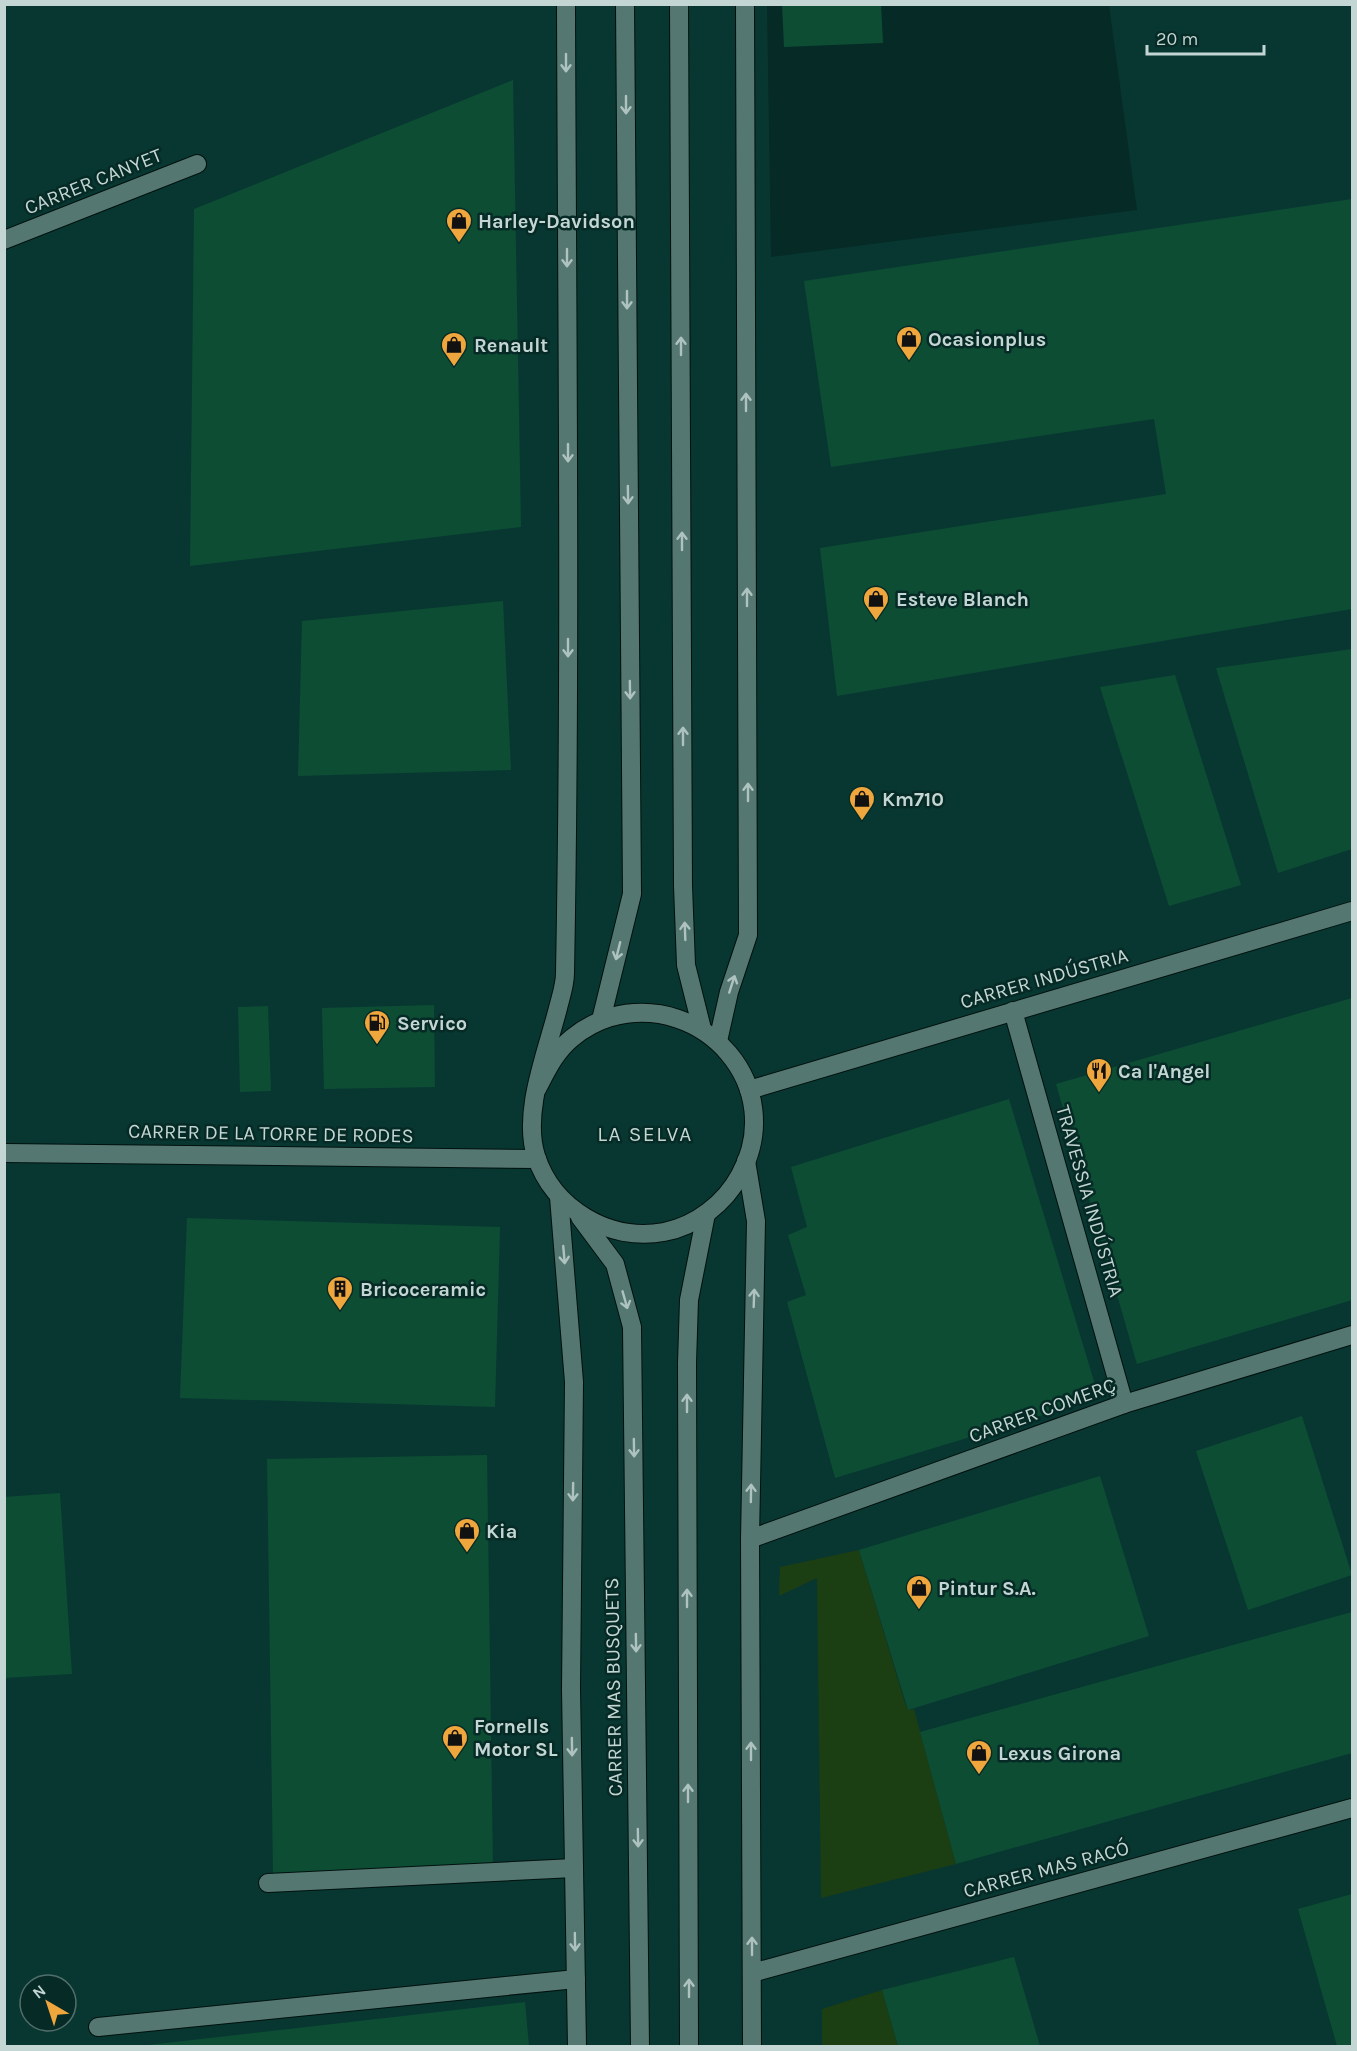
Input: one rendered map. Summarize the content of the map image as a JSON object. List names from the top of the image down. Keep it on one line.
{"streets":{"main road":["CARRER CANYET","CARRER INDÚSTRIA","CARRER DE LA TORRE DE RODES","TRAVESSIA INDÚSTRIA","CARRER COMERÇ","CARRER MAS BUSQUETS","CARRER MAS RACÓ"]},"crossings":[["CARRER INDÚSTRIA","TRAVESSIA INDÚSTRIA"],["TRAVESSIA INDÚSTRIA","CARRER COMERÇ"]],"districts":["LA SELVA"],"places":{"shop":["Harley-Davidson","Ocasionplus","Renault","Esteve Blanch","Km710","Kia","Pintur S.A.","Fornells Motor SL","Lexus Girona"],"fuel station":["Servico"],"restaurant":["Ca l'Angel"],"building":["Bricoceramic"]},"scale_bar":"20 m","north":"top left"}
